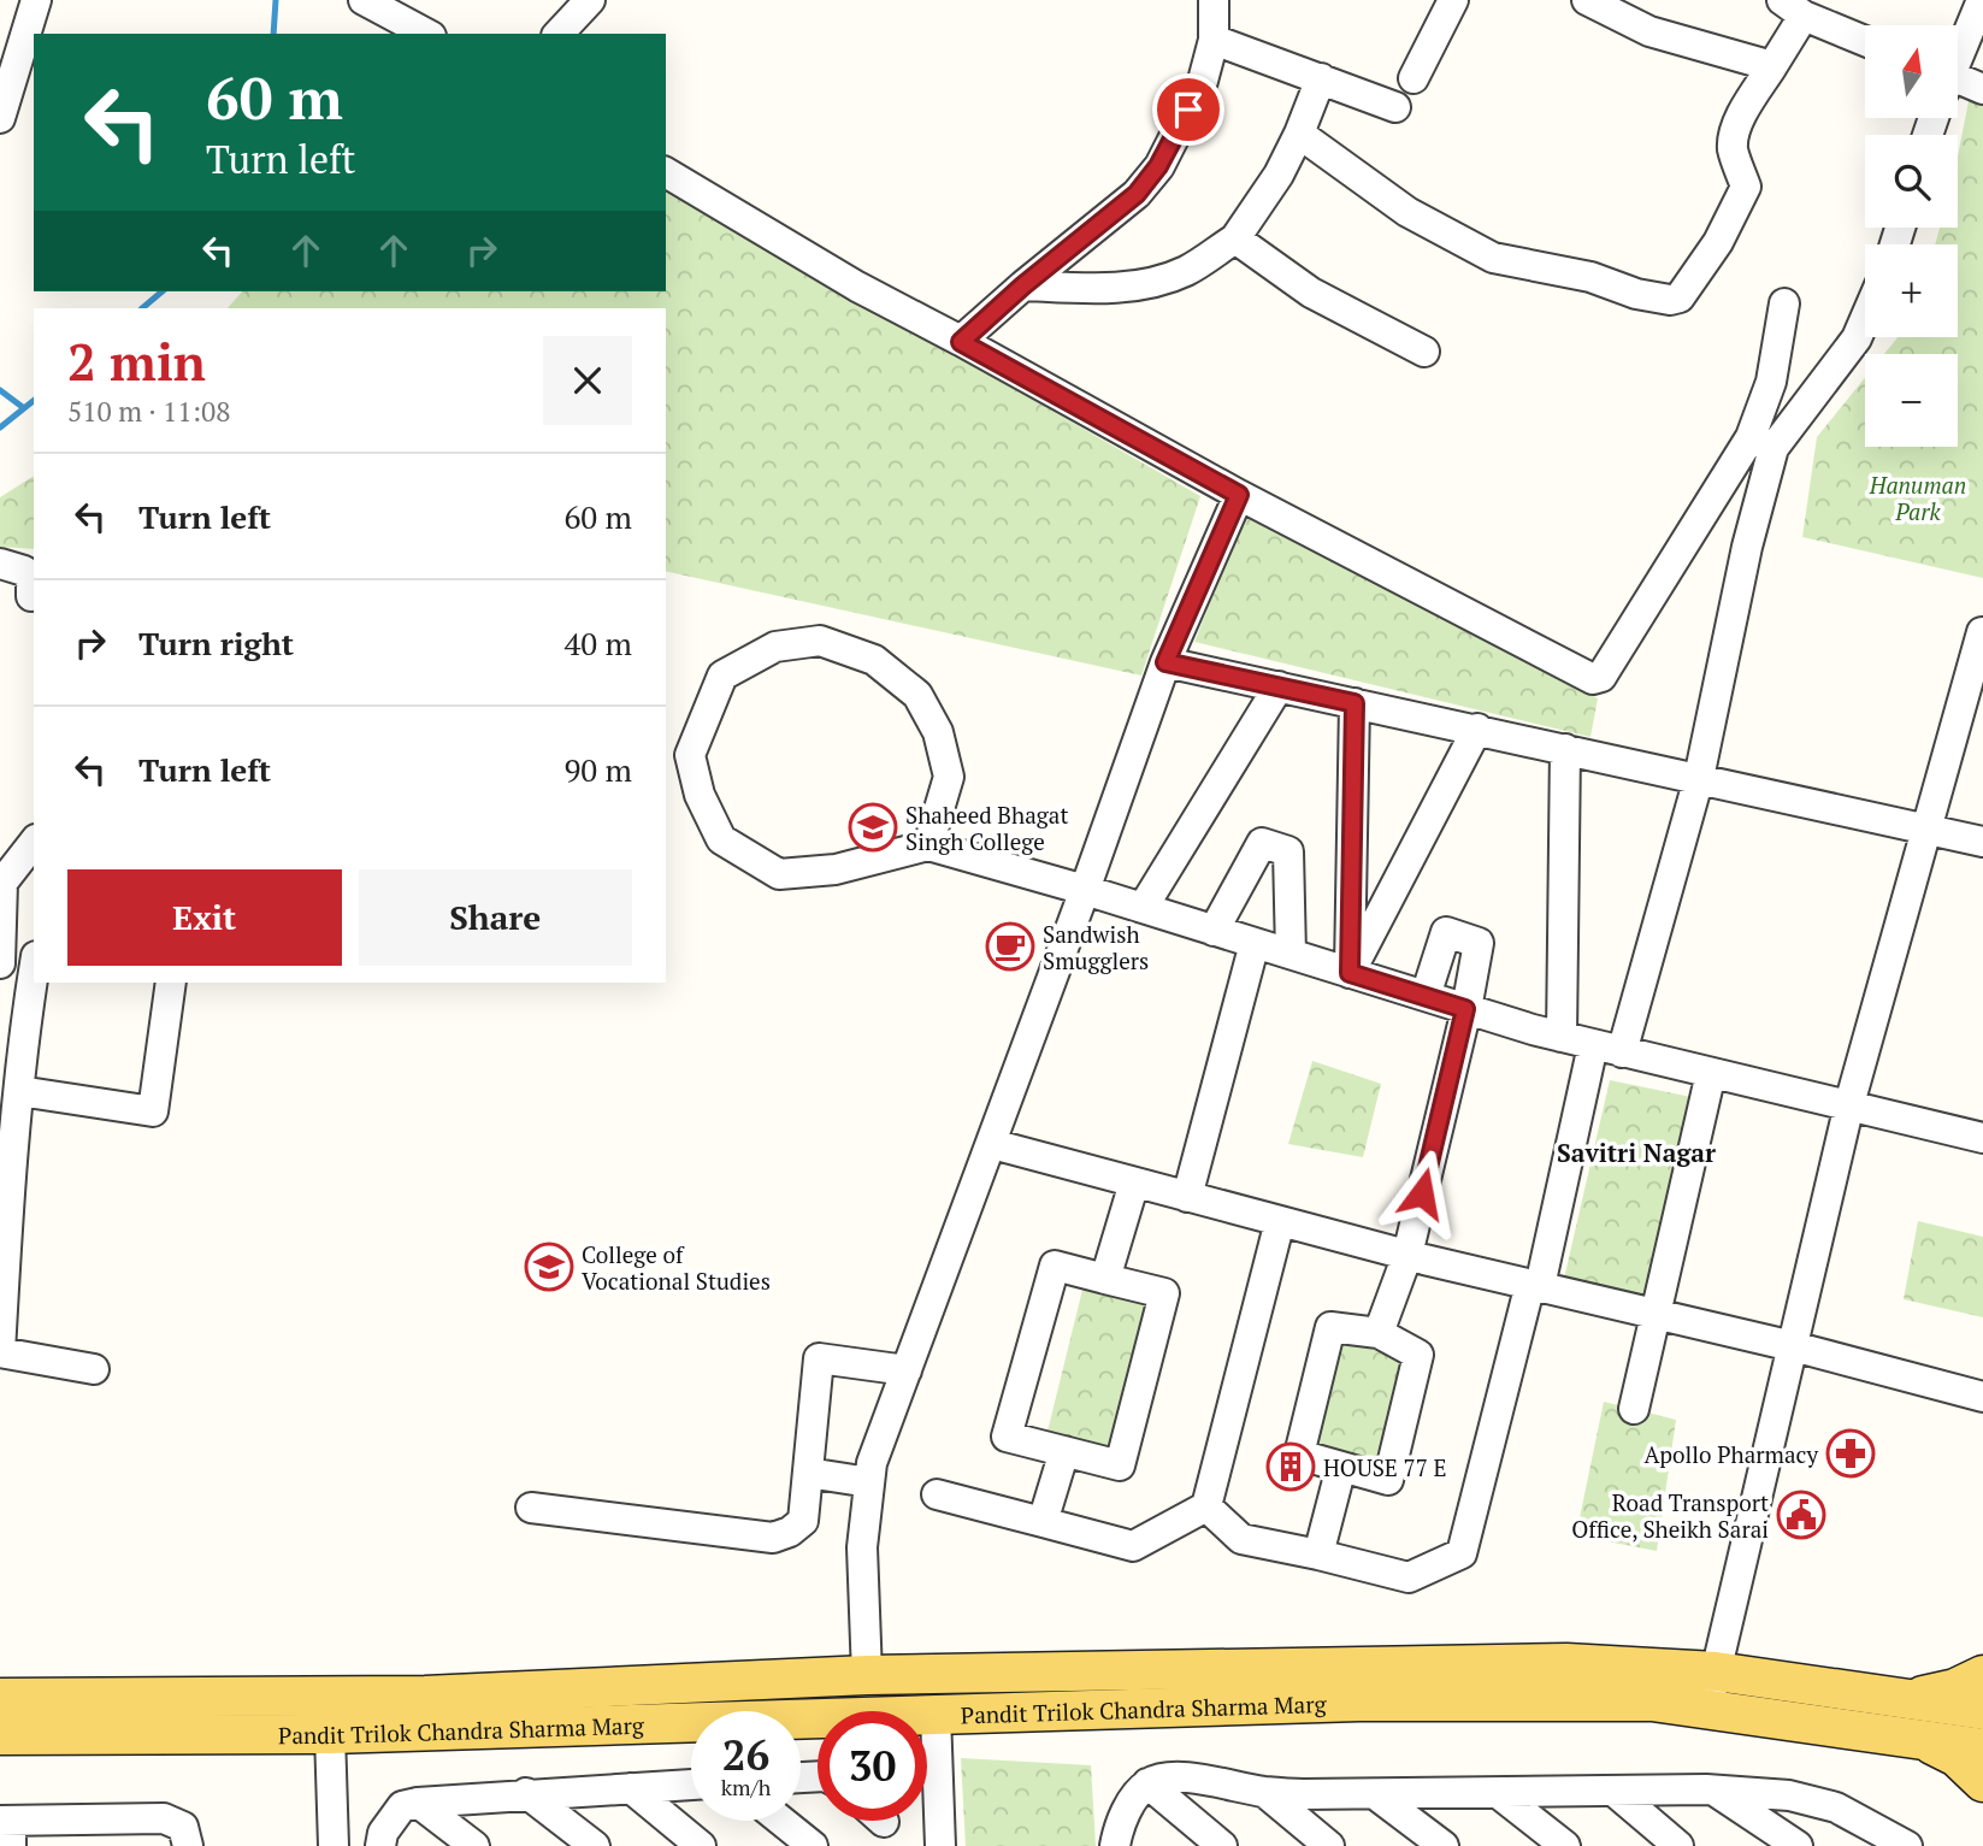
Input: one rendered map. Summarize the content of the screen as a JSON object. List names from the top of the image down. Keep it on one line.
{"streets":{"main road":["Pandit Trilok Chandra Sharma Marg"]},"districts":["Savitri Nagar"],"parks":["Hanuman Park"],"places":{"school or university":["Shaheed Bhagat Singh College","College of Vocational Studies"],"cafe":["Sandwish Smugglers"],"pharmacy":["Apollo Pharmacy"],"building":["HOUSE 77 E"],"public building":["Road Transport Office, Sheikh Sarai"]},"north":"top","page":{"map_buttons":["+","−"],"turn":["60 m","Turn left"],"heading":["2 min","510 m · 11:08"],"list":[{"name":"Turn left","value":"60 m"},{"name":"Turn right","value":"40 m"},{"name":"Turn left","value":"90 m"}],"buttons":["Exit","Share"],"speed":"26 km/h","limit":"30"}}
